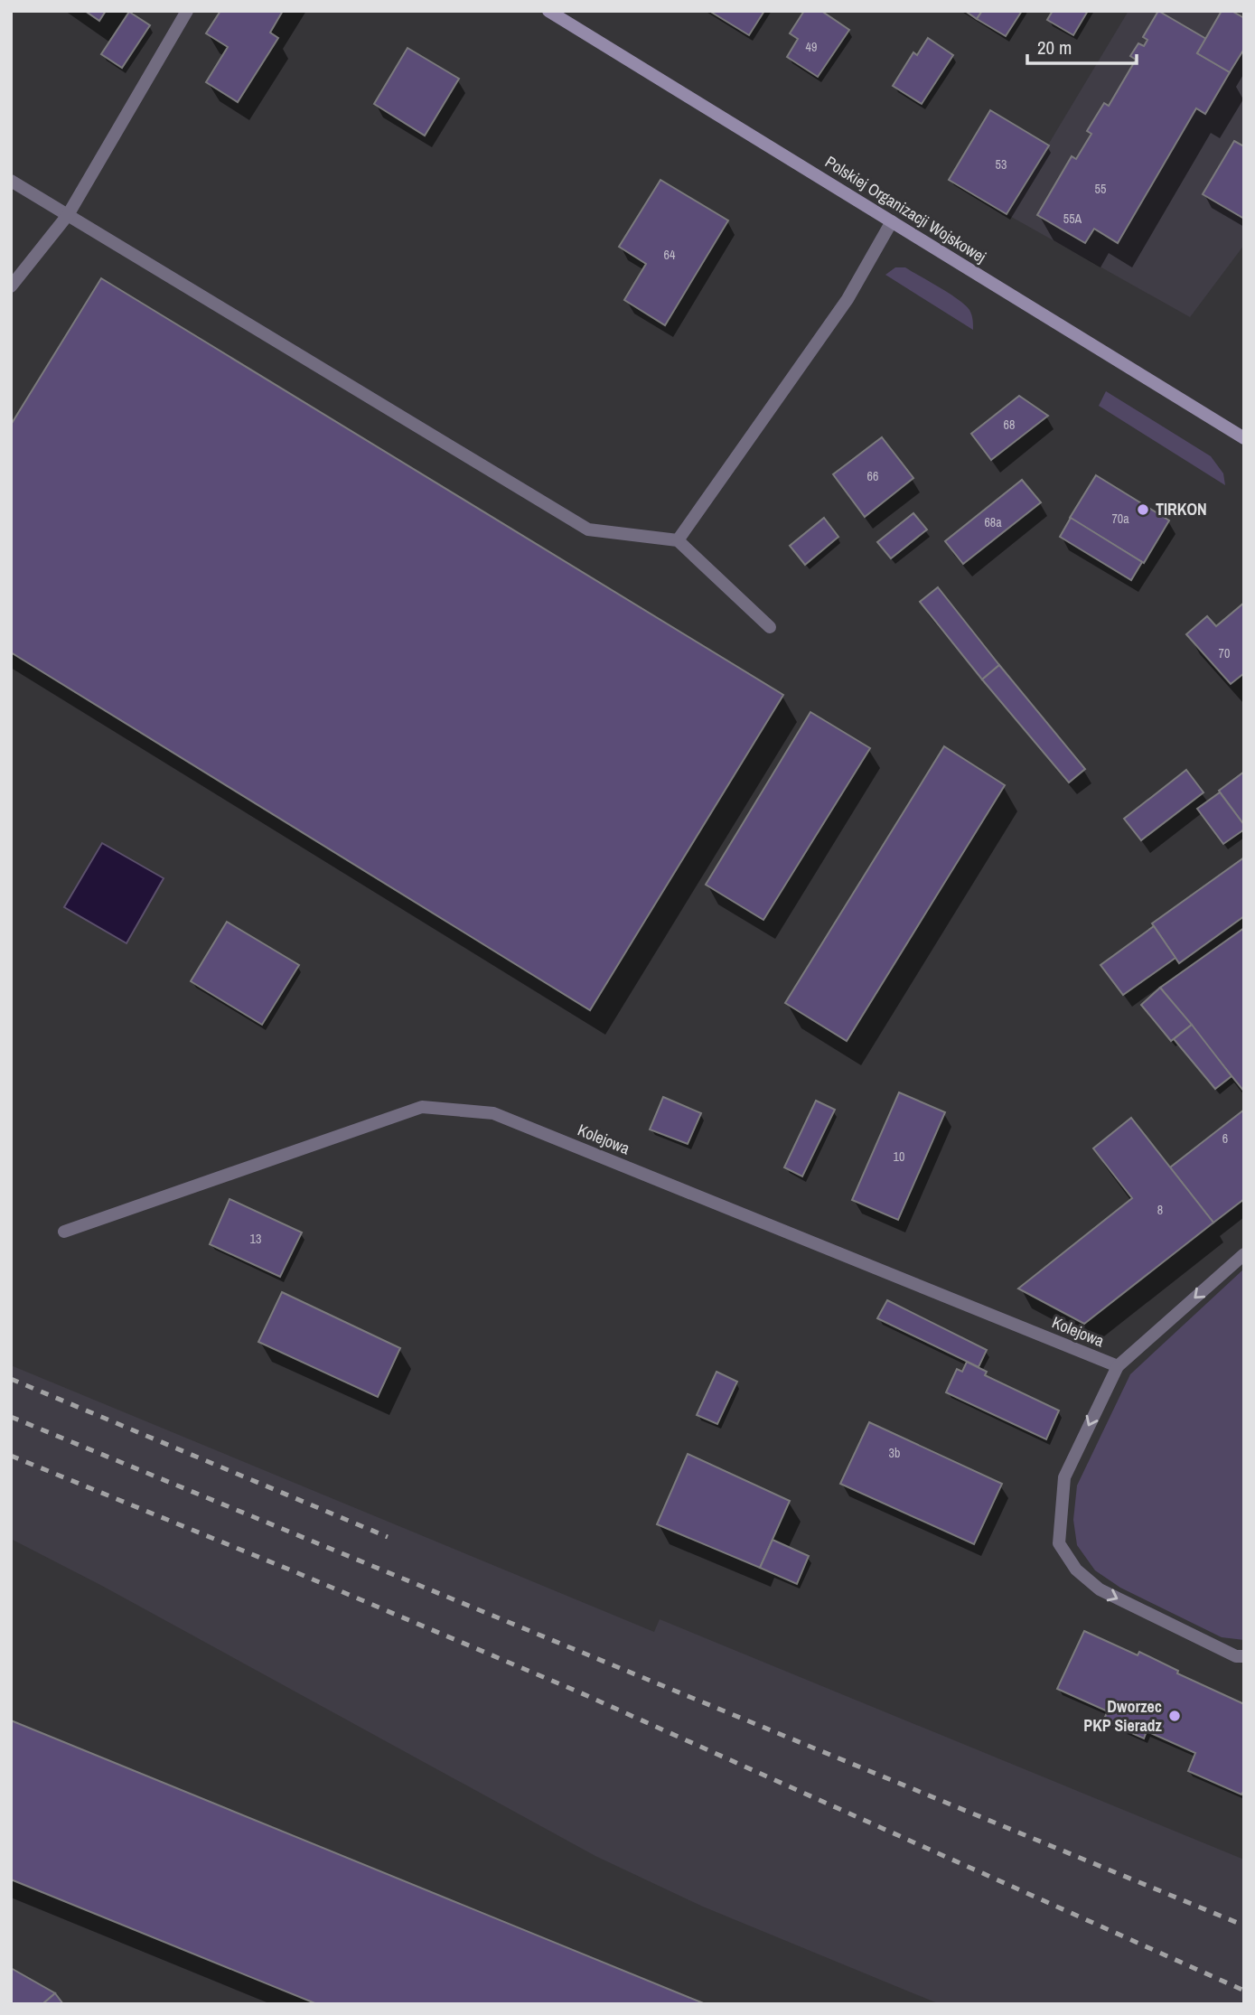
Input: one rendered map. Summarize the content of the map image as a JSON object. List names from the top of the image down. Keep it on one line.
{"streets":{"main road":["Polskiej Organizacji Wojskowej"],"street":["Kolejowa"]},"places":["TIRKON","Dworzec PKP Sieradz"],"house_numbers":["49","53","55","55A","64","68","66","70a","68a","70","6","10","8","13","3b"],"scale_bar":"20 m"}
